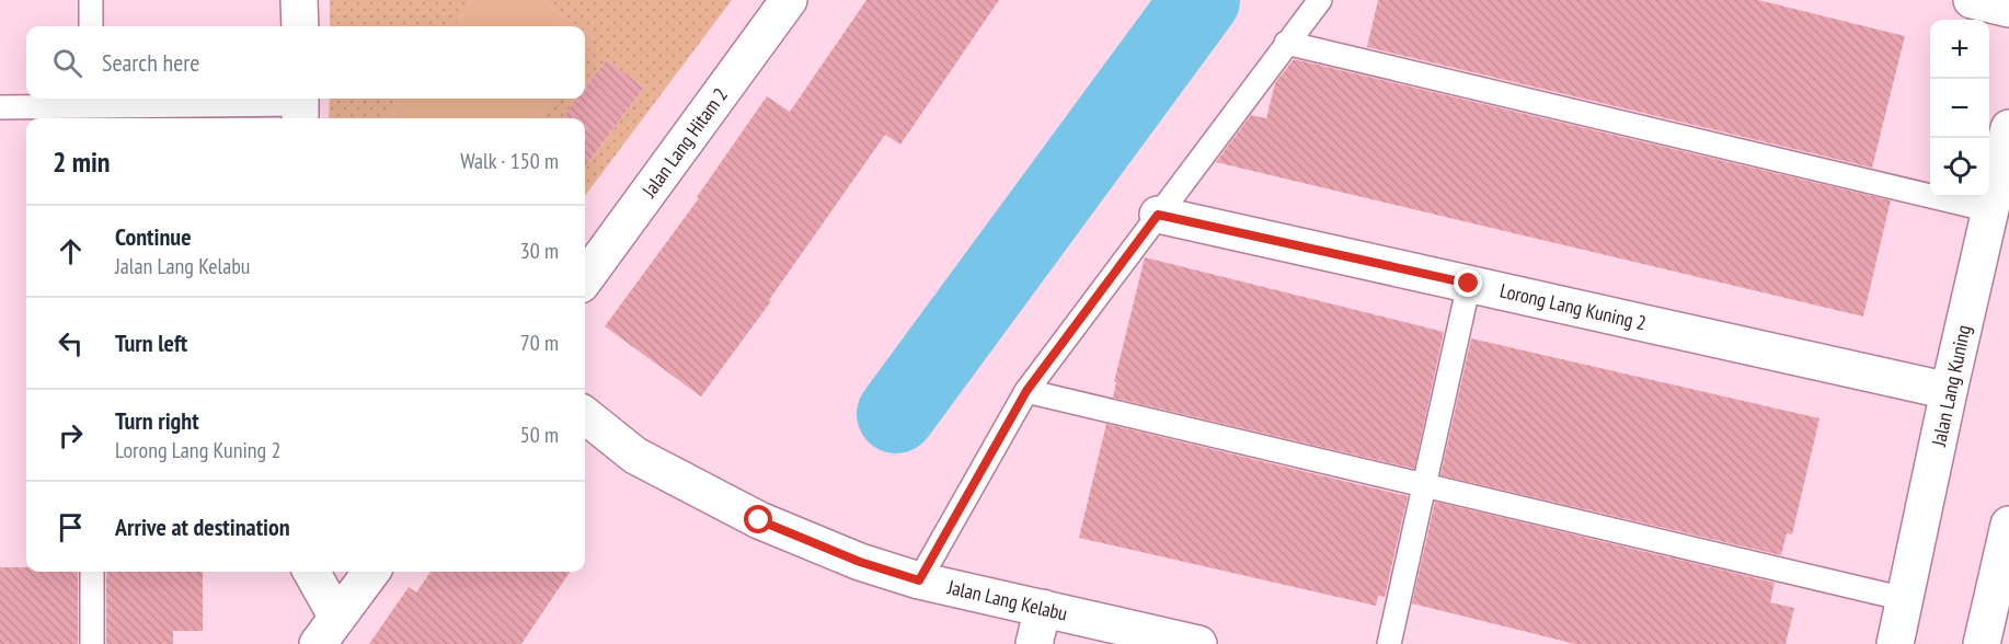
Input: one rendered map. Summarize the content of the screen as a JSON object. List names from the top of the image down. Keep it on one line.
{"streets":{"street":["Jalan Lang Hitam 2","Lorong Lang Kuning 2","Jalan Lang Kuning","Jalan Lang Kelabu"]},"crossings":[["Lorong Lang Kuning 2","Jalan Lang Kuning"]],"page":{"map_buttons":["+","−"],"search":"Search here","heading":["2 min","Walk · 150 m"],"list":[["Continue","Jalan Lang Kelabu","30 m"],["Turn left","70 m"],["Turn right","Lorong Lang Kuning 2","50 m"],"Arrive at destination"]}}
